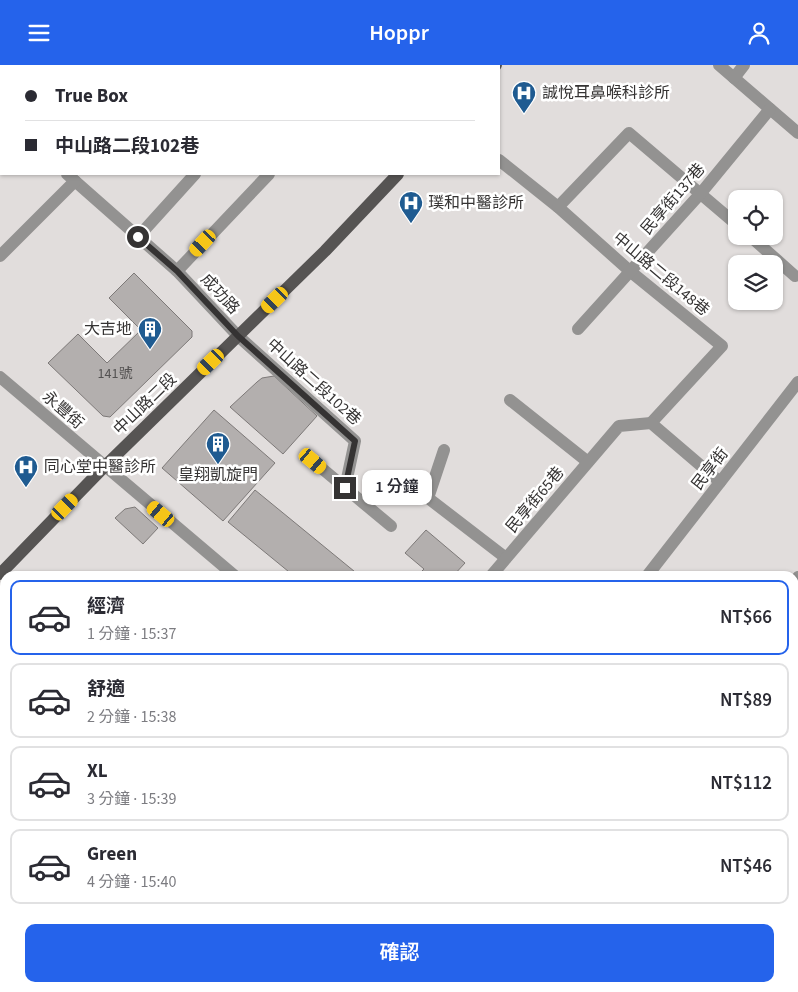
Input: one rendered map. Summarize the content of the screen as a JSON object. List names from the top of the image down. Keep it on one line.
{"streets":{"main road":["中山路二段"],"street":["民享街137巷","中山路二段148巷","成功路","中山路二段102巷","永豐街","民享街","民享街65巷"]},"crossings":[["民享街137巷","中山路二段148巷"],["中山路二段148巷","民享街65巷"],["成功路","中山路二段102巷"],["成功路","中山路二段"],["中山路二段102巷","中山路二段"],["中山路二段","永豐街"]],"places":{"hospital":["誠悅耳鼻喉科診所","璞和中醫診所","同心堂中醫診所"],"building":["大吉地","皇翔凱旋門"]},"house_numbers":["141號"],"page":{"header":"Hoppr","banner":["True Box","中山路二段102巷"],"bubble":"1 分鐘","list":[{"name":"經濟","note":"1 分鐘 · 15:37","value":"NT$66"},{"name":"舒適","note":"2 分鐘 · 15:38","value":"NT$89"},{"name":"XL","note":"3 分鐘 · 15:39","value":"NT$112"},{"name":"Green","note":"4 分鐘 · 15:40","value":"NT$46"}],"buttons":"確認"}}
